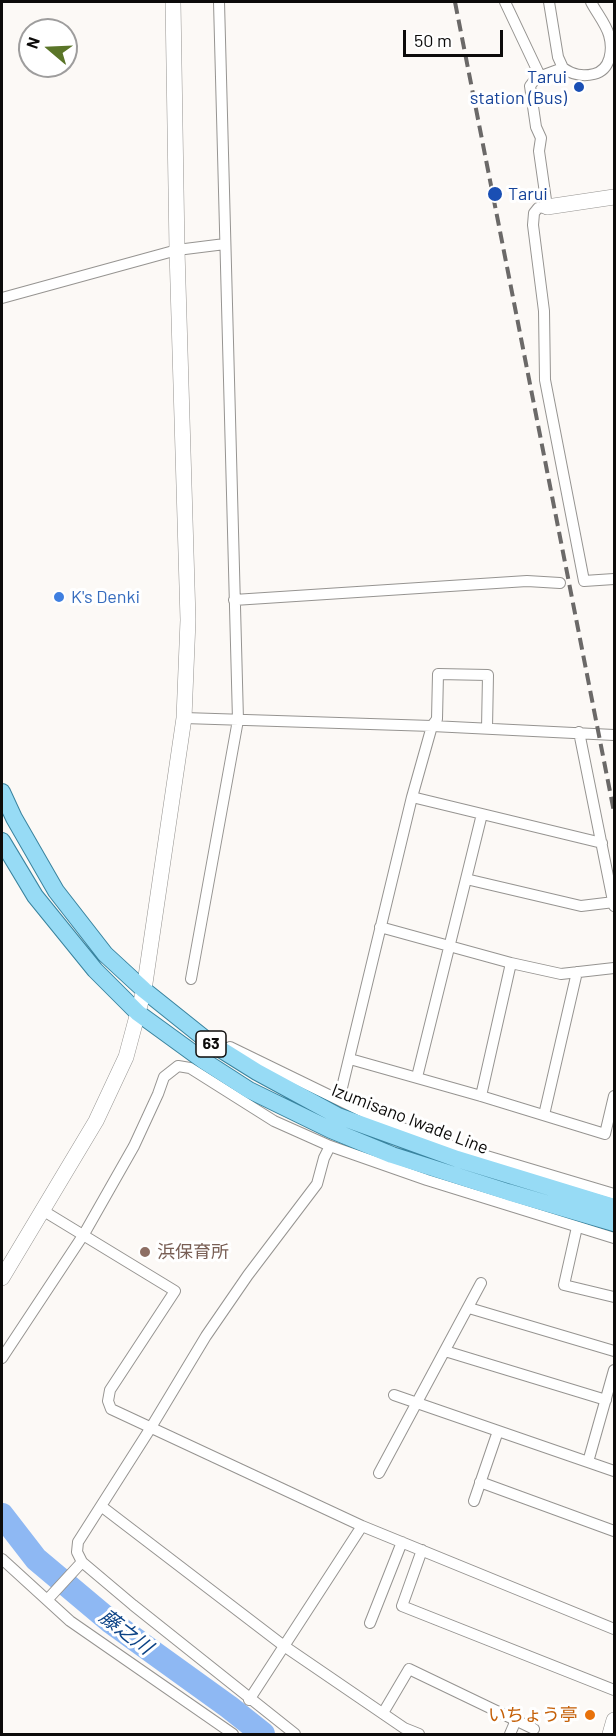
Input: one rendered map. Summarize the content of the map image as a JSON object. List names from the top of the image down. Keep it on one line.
{"streets":{"main road":["63","Izumisano Iwade Line"]},"water":["藤之川"],"places":["Tarui station (Bus)","Tarui","K's Denki","浜保育所","いちょう亭"],"scale_bar":"50 m","north":"left"}
